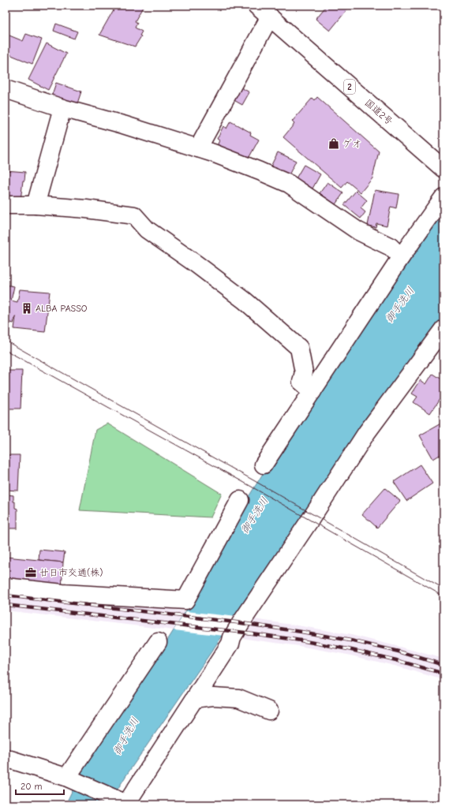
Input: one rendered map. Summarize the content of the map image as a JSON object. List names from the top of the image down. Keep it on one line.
{"streets":{"main road":["2","国道2号"]},"water":["御手洗川"],"places":{"shop":["ゲオ"],"building":["ALBA PASSO"],"office":["廿日市交通(株)"]},"scale_bar":"20 m"}
